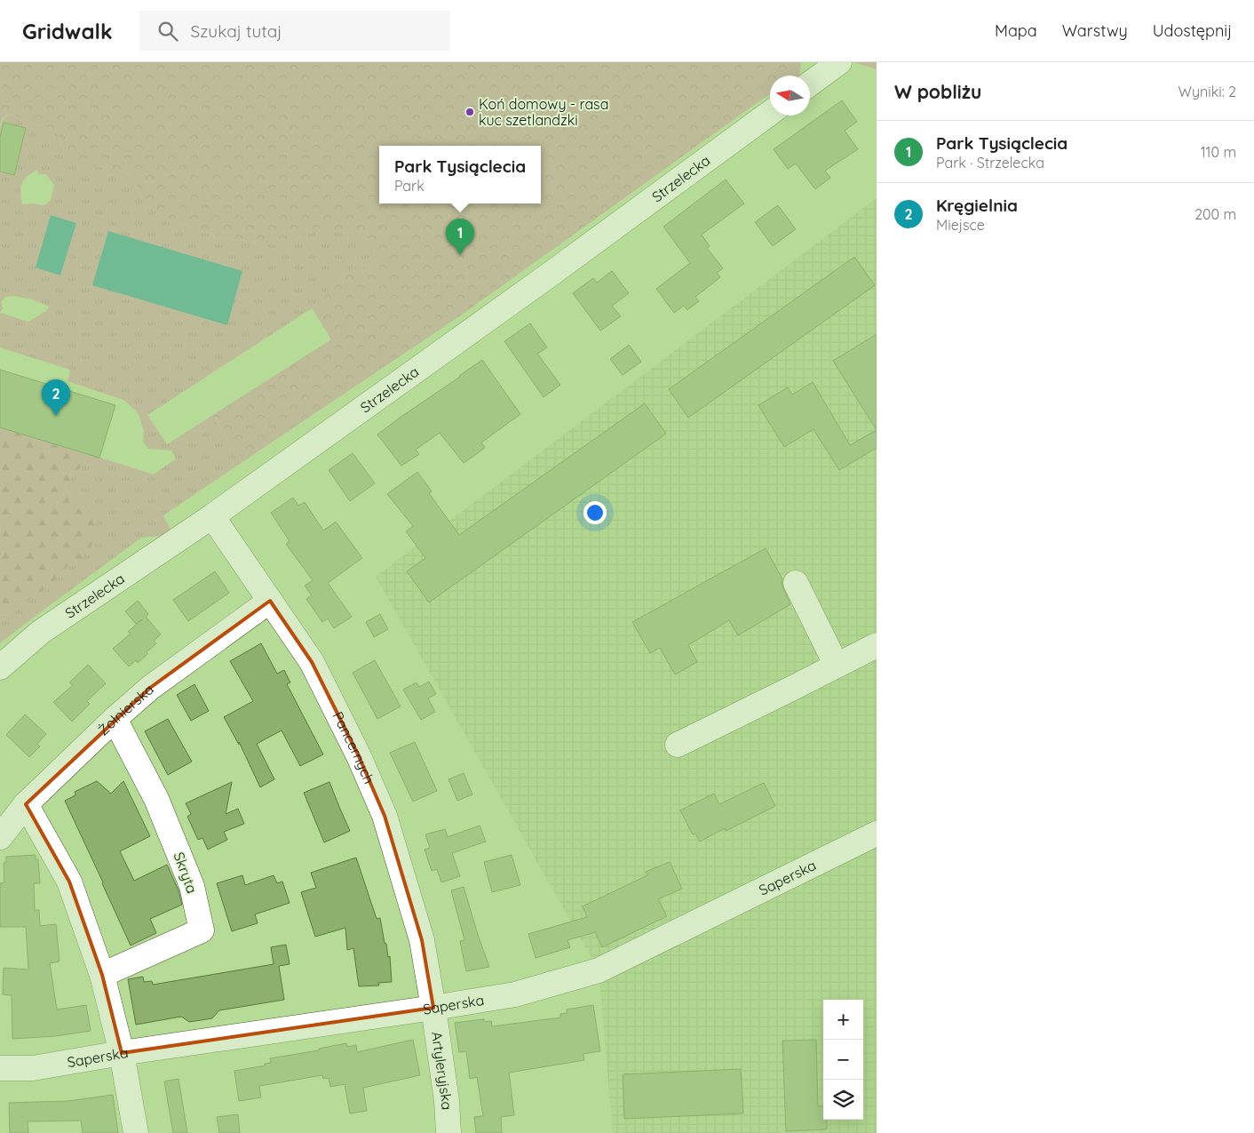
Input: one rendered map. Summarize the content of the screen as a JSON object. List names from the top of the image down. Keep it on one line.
{"streets":{"street":["Strzelecka","Żołnierska","Pancernych","Skryta","Saperska","Artyleryjska"]},"crossings":[["Strzelecka","Pancernych"],["Żołnierska","Pancernych"],["Żołnierska","Skryta"],["Pancernych","Saperska"],["Pancernych","Artyleryjska"],["Saperska","Artyleryjska"]],"places":["Koń domowy - rasa kuc szetlandzki"],"north":"left","page":{"header":"Gridwalk","search":"Szukaj tutaj","nav":["Mapa","Warstwy","Udostępnij"],"heading":["W pobliżu","Wyniki: 2"],"list":[{"mark":"1","name":"Park Tysiąclecia","note":"Park · Strzelecka","value":"110 m"},{"mark":"2","name":"Kręgielnia","note":"Miejsce","value":"200 m"}],"popup":["Park Tysiąclecia","Park"],"pins":["1","2"],"map_buttons":["+","−"]}}
